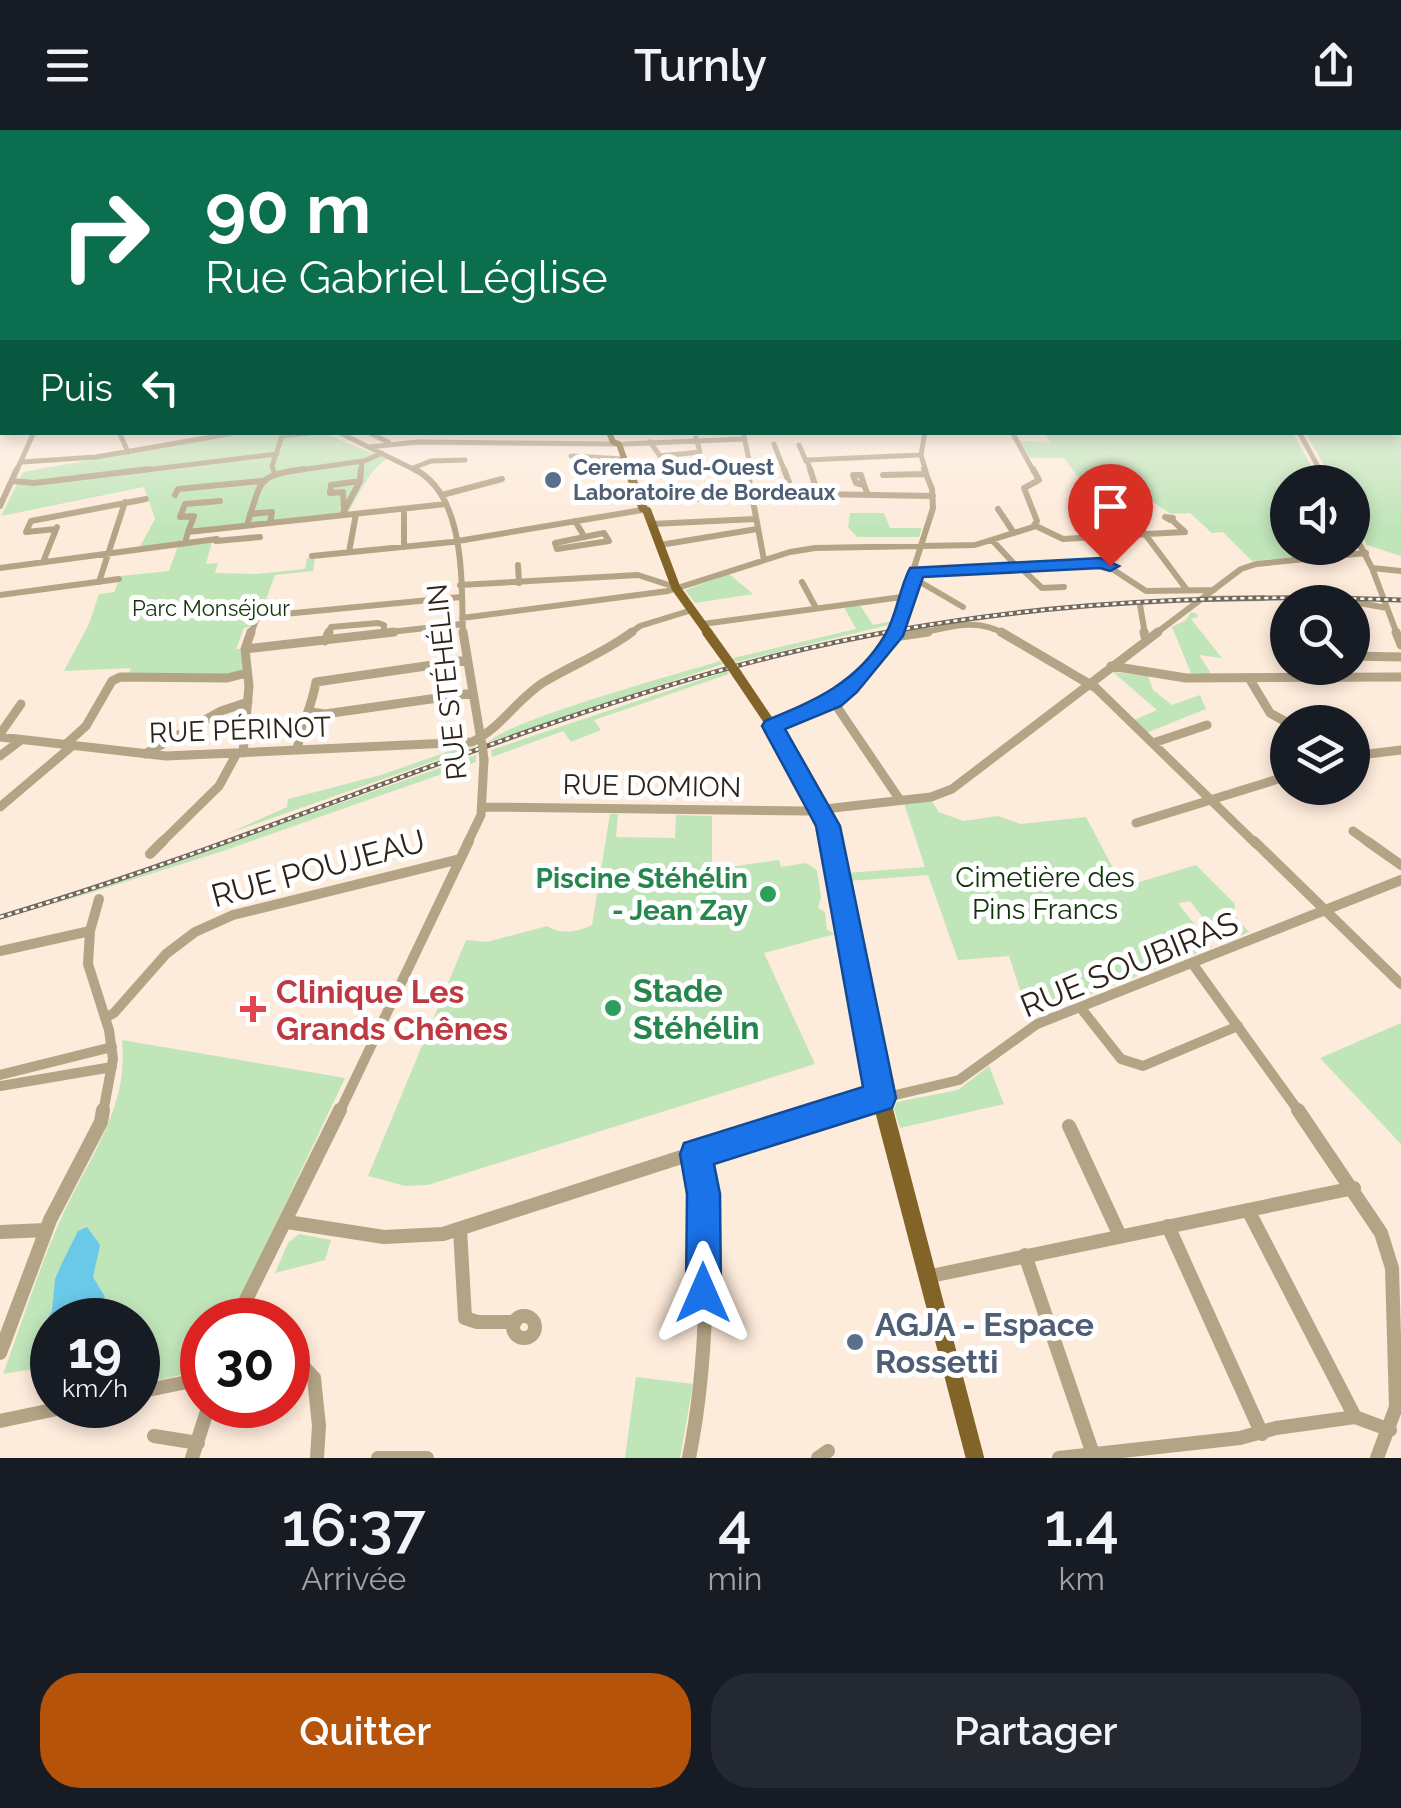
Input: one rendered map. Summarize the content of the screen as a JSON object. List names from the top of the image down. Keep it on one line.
{"streets":{"street":["RUE STÉHÉLIN","RUE PÉRINOT","RUE DOMION","RUE POUJEAU","RUE SOUBIRAS"]},"crossings":[["RUE STÉHÉLIN","RUE PÉRINOT"],["RUE STÉHÉLIN","RUE DOMION"],["RUE STÉHÉLIN","RUE POUJEAU"],["RUE STÉHÉLIN","RUE SOUBIRAS"]],"parks":["Parc Monséjour","Cimetière des Pins Francs"],"places":{"other":["Cerema Sud-Ouest Laboratoire de Bordeaux","Piscine Stéhélin - Jean Zay","Stade Stéhélin","AGJA - Espace Rossetti"],"health":["Clinique Les Grands Chênes"]},"page":{"header":"Turnly","turn":["90 m","Rue Gabriel Léglise"],"then":"Puis","speed":"19 km/h","limit":"30","eta":["16:37","Arrivée","4","min","1.4","km"],"buttons":["Quitter","Partager"]}}
